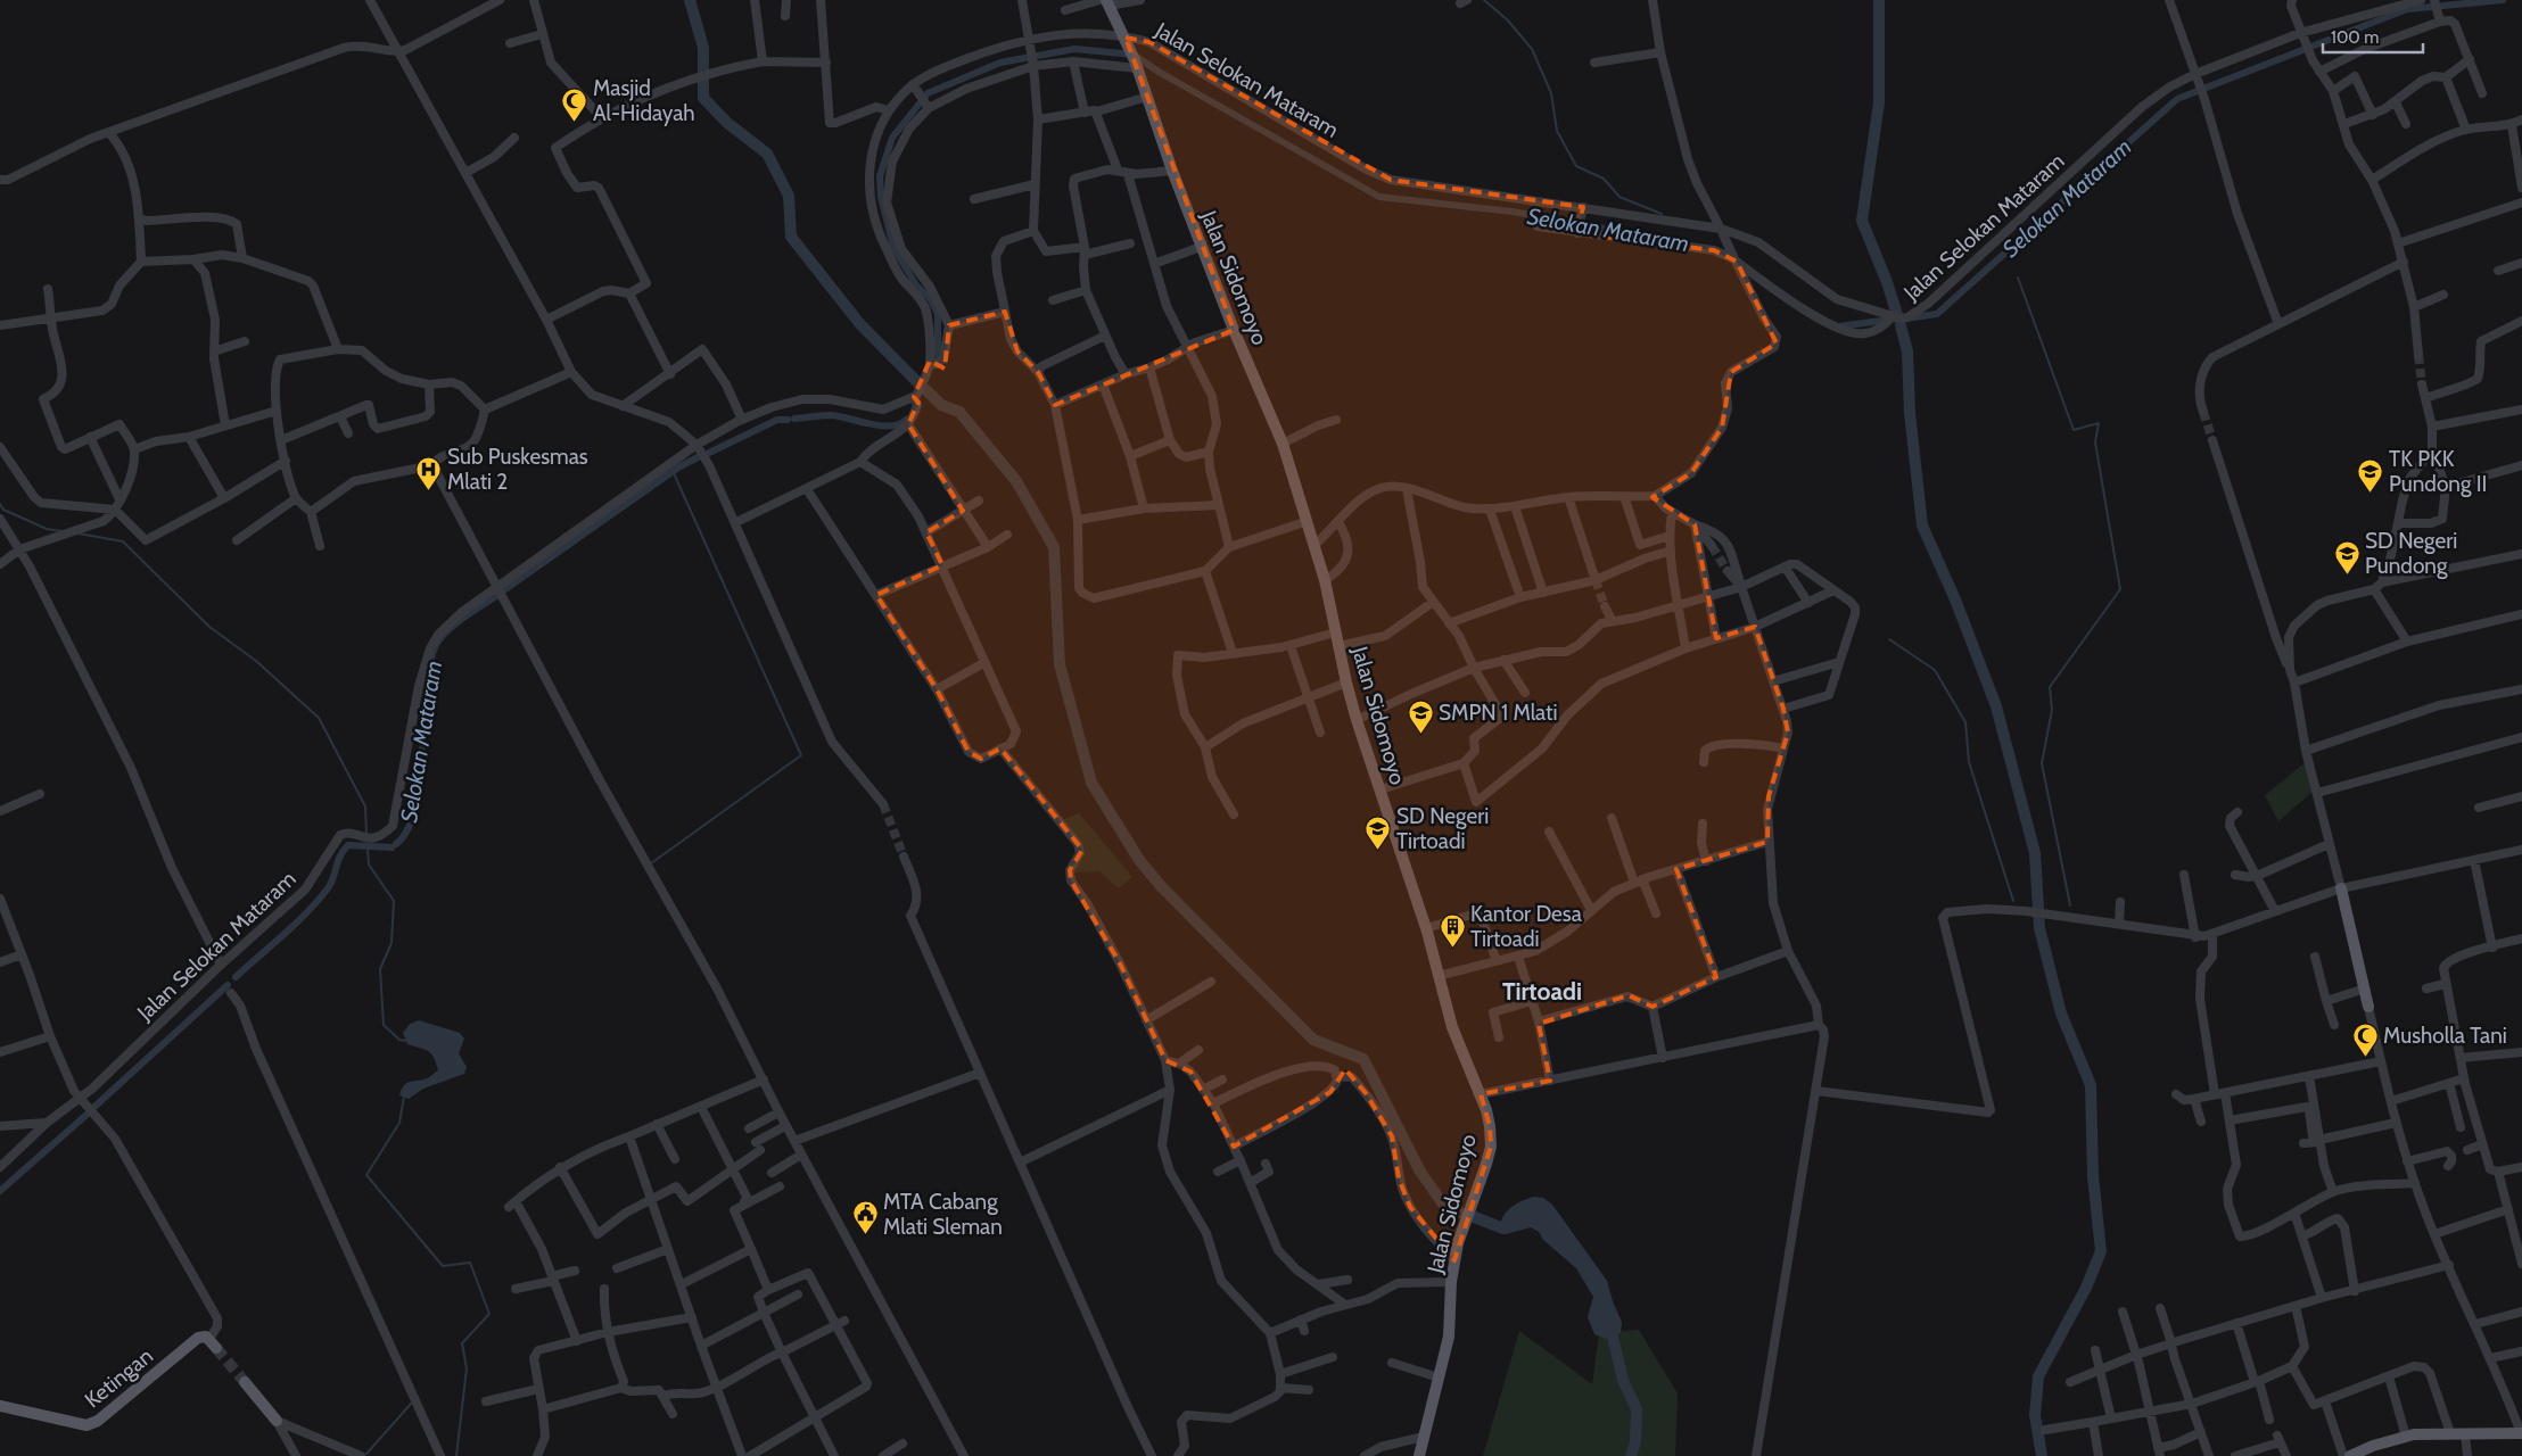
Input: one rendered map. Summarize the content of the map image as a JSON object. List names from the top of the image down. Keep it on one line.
{"streets":{"main road":["Jalan Sidomoyo","Ketingan"],"street":["Jalan Selokan Mataram"]},"crossings":[["Jalan Selokan Mataram","Jalan Sidomoyo"]],"districts":["Tirtoadi"],"water":["Selokan Mataram"],"places":{"mosque":["Masjid Al-Hidayah","Musholla Tani"],"hospital":["Sub Puskesmas Mlati 2"],"school or university":["TK PKK Pundong II","SD Negeri Pundong","SMPN 1 Mlati","SD Negeri Tirtoadi"],"building":["Kantor Desa Tirtoadi"],"public building":["MTA Cabang Mlati Sleman"]},"scale_bar":"100 m"}
